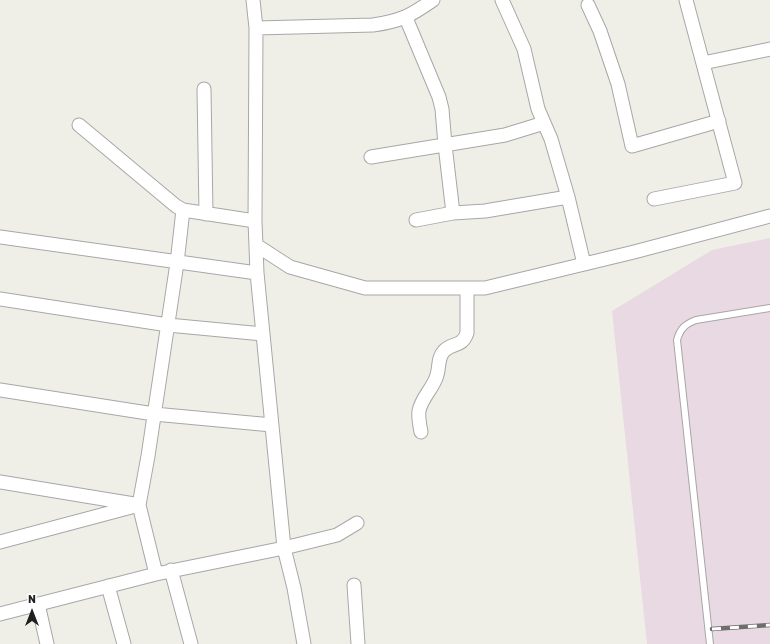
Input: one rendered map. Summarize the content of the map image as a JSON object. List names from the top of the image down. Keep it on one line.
{"north":"top"}
